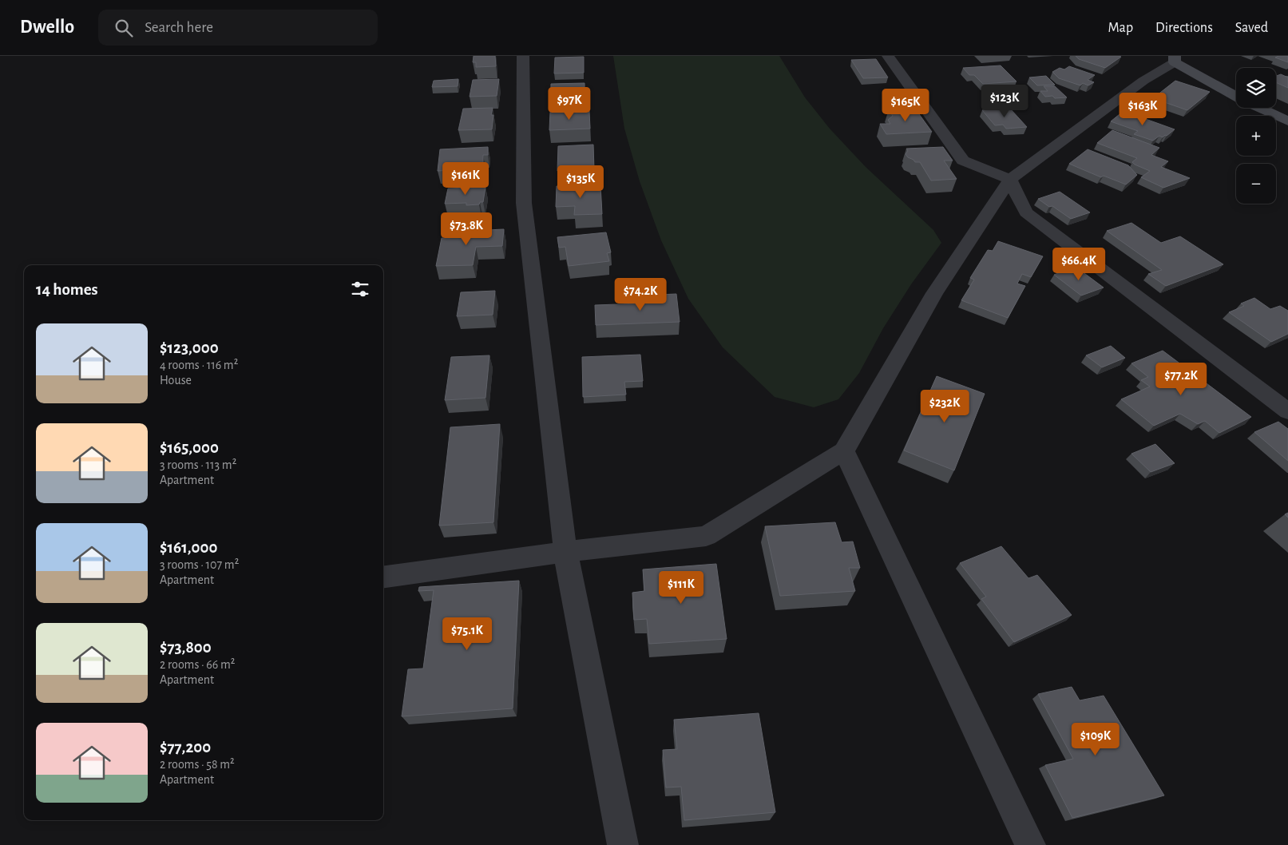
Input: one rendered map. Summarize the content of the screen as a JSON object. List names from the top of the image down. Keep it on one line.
{"page":{"header":"Dwello","search":"Search here","nav":["Map","Directions","Saved"],"map_buttons":["+","−"],"price":["$123K","$97K","$165K","$163K","$161K","$135K","$73.8K","$66.4K","$74.2K","$77.2K","$232K","$111K","$75.1K","$109K"],"heading":"14 homes","list":[{"name":"$123,000","note":"4 rooms · 116 m² · House"},{"name":"$165,000","note":"3 rooms · 113 m² · Apartment"},{"name":"$161,000","note":"3 rooms · 107 m² · Apartment"},{"name":"$73,800","note":"2 rooms · 66 m² · Apartment"},{"name":"$77,200","note":"2 rooms · 58 m² · Apartment"}]}}
